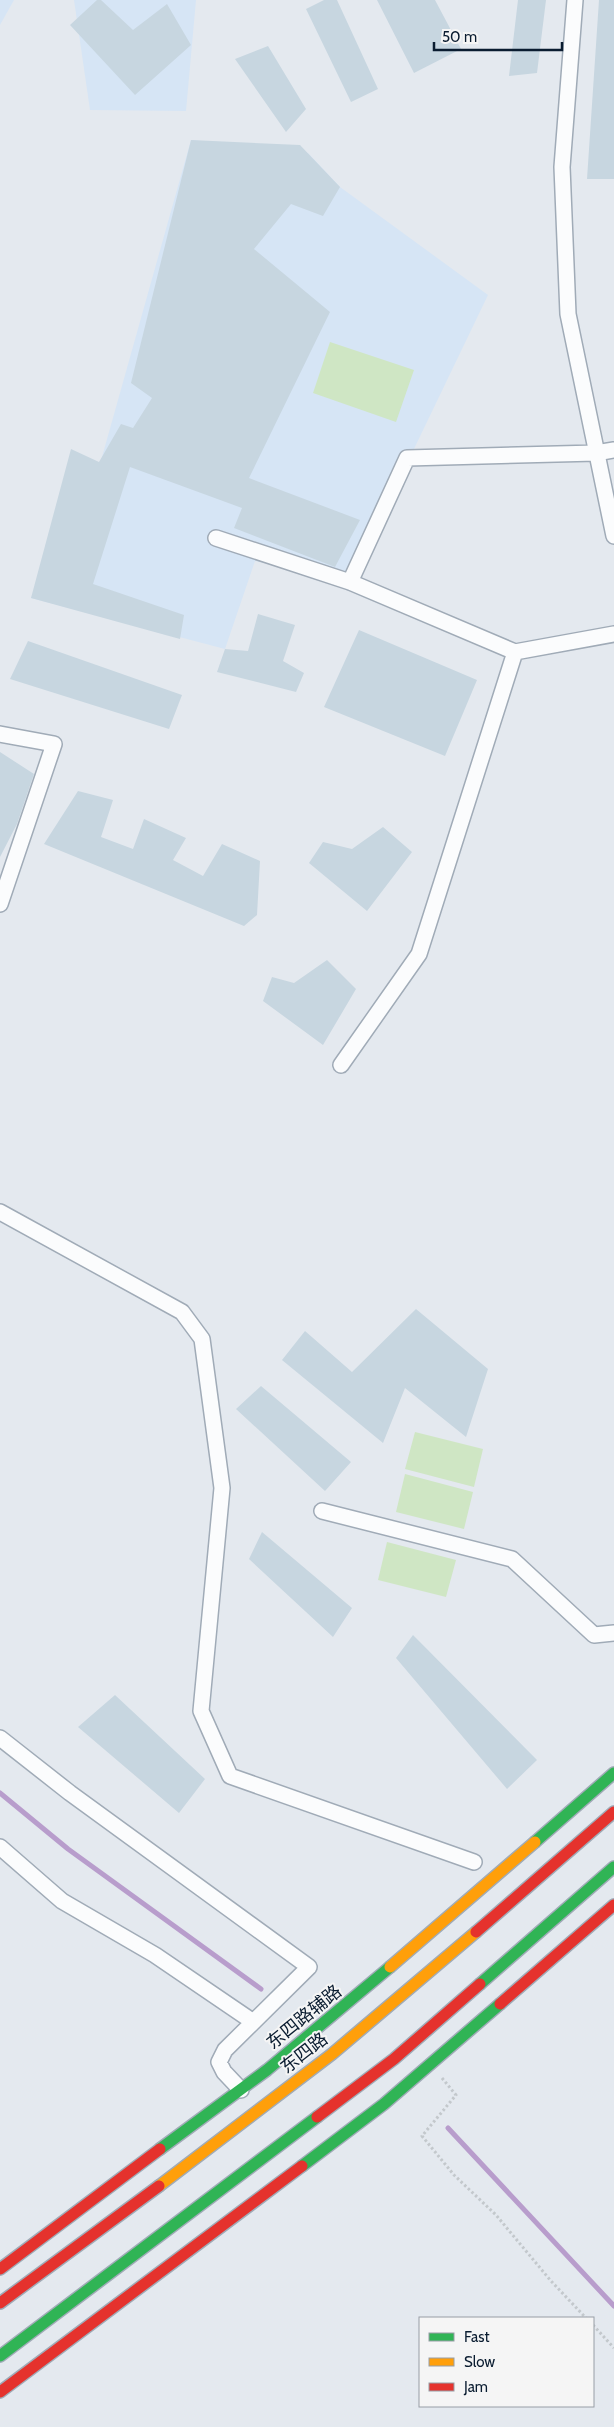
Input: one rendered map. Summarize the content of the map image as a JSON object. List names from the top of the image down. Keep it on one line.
{"streets":{"main road":["东四路辅路","东四路"]},"legend":["Fast","Slow","Jam"],"scale_bar":"50 m"}
